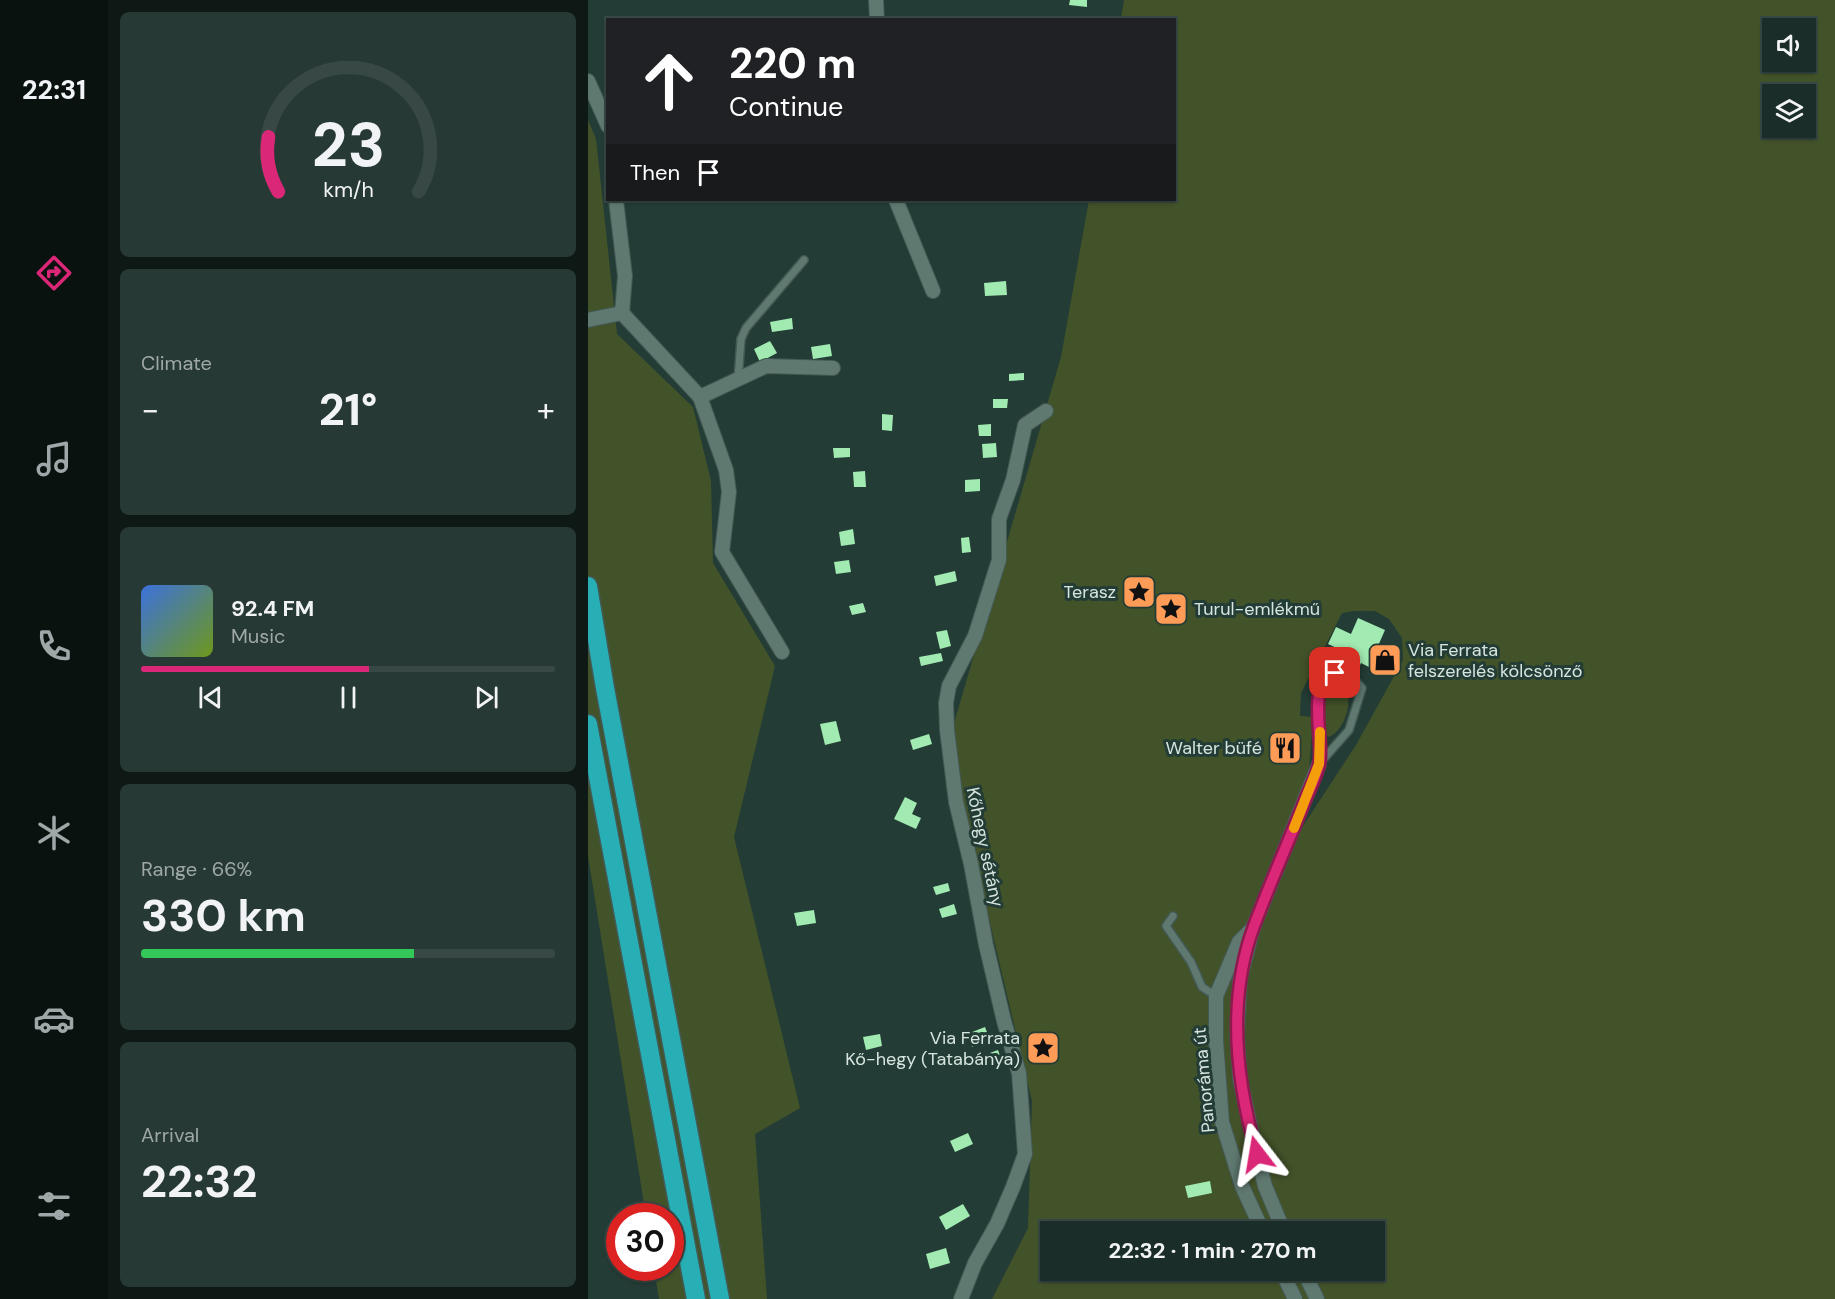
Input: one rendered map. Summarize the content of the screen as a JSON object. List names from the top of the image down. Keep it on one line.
{"streets":{"street":["Kőhegy sétány","Panoráma út"]},"places":{"place":["Terasz","Turul-emlékmű","Via Ferrata Kő-hegy (Tatabánya)"],"shop":["Via Ferrata felszerelés kölcsönző"],"restaurant":["Walter büfé"]},"page":{"tabs":"22:31","turn":["220 m","Continue"],"then":"Then","tile":["Climate",["Range · 66%","330 km"],["Arrival","22:32"]],"heat":["−","21°","+"],"song":["92.4 FM","Music"],"limit":"30","trip":"22:32 · 1 min · 270 m","gauge":["23","km/h"]}}
